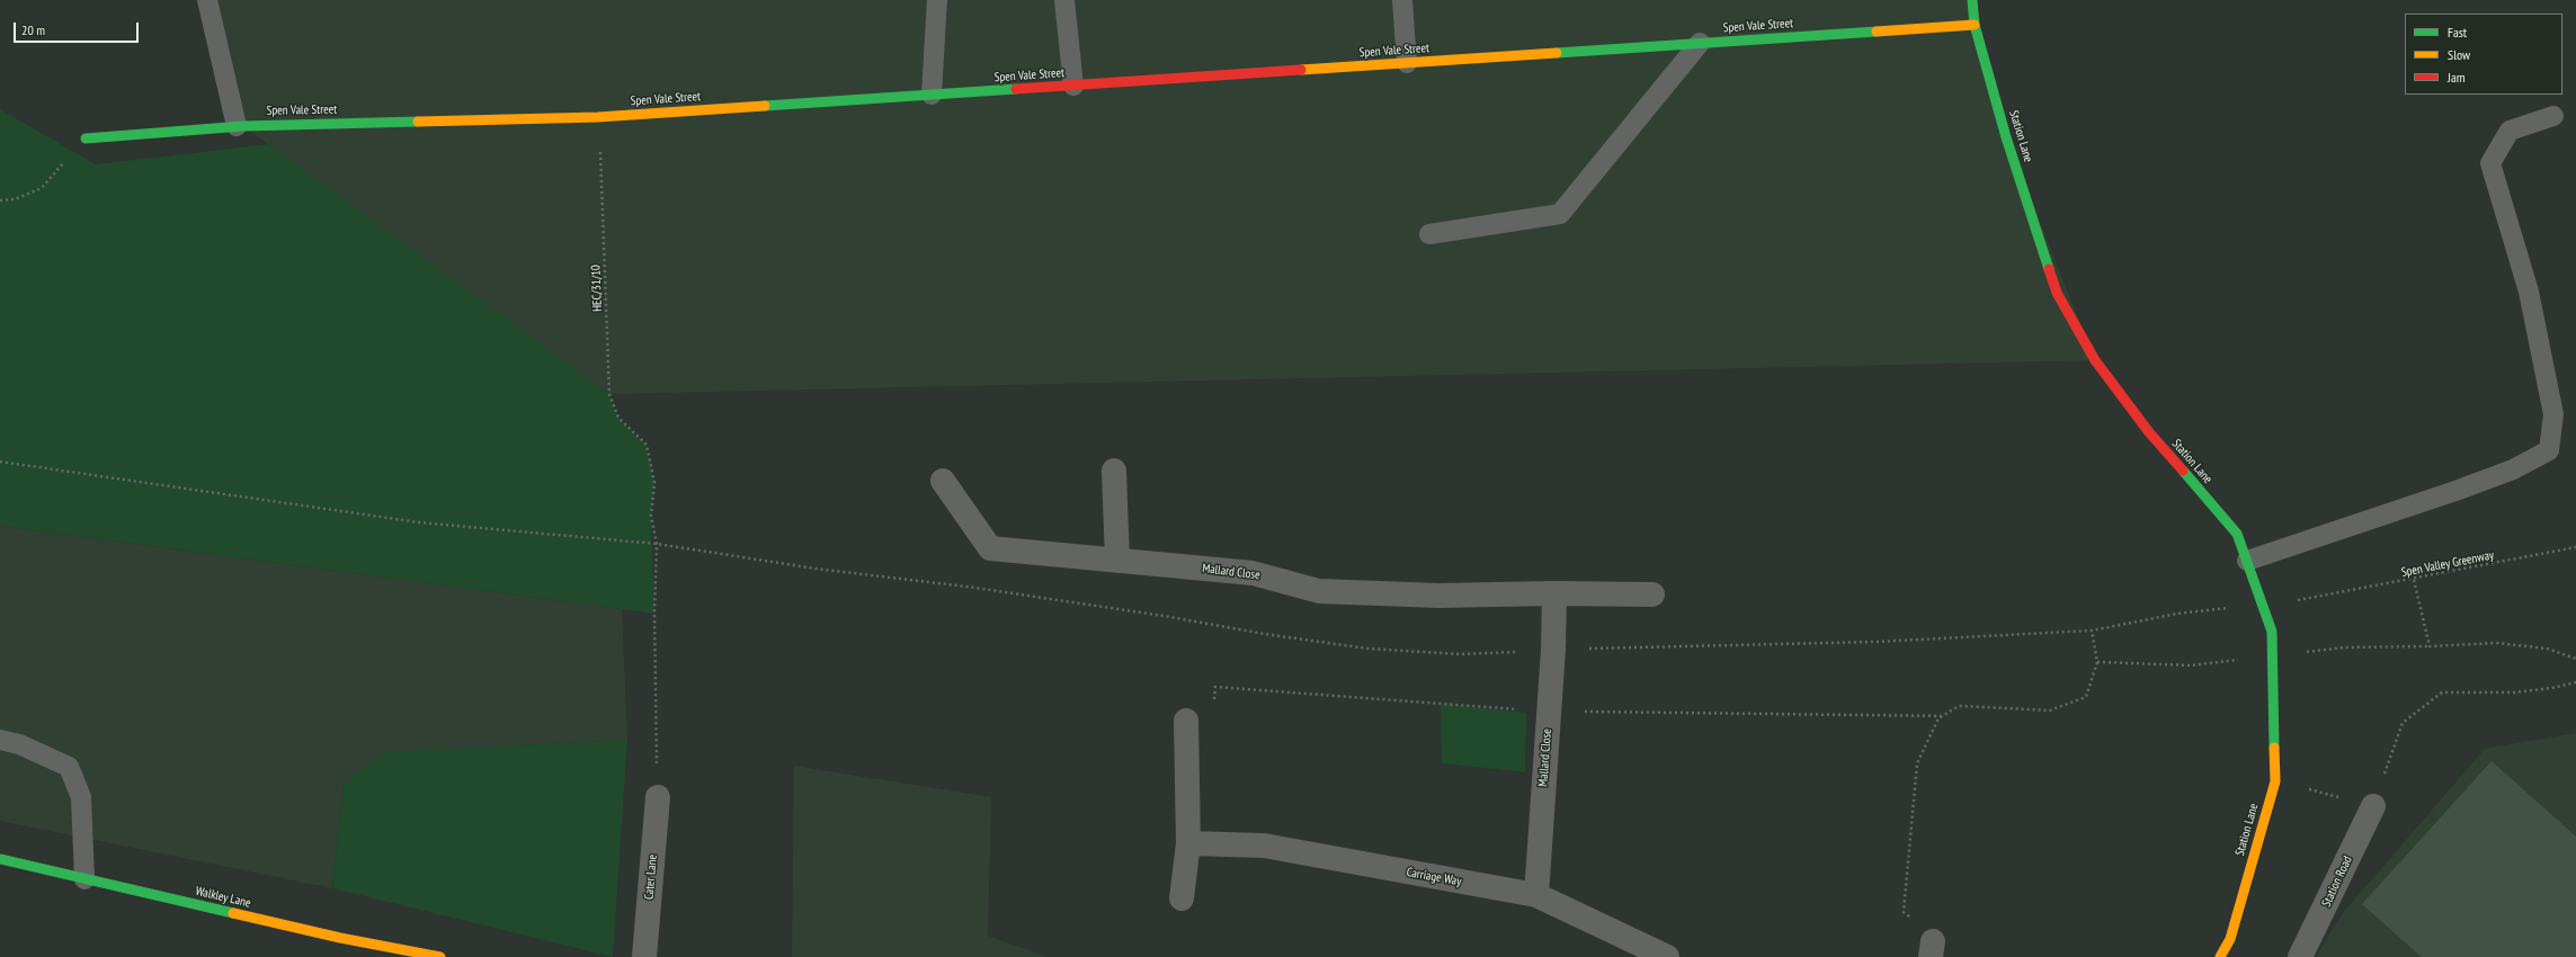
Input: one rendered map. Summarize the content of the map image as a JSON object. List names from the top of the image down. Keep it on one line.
{"streets":{"street":["Spen Vale Street","Station Lane","Mallard Close","Cater Lane","Carriage Way","Station Road","Walkley Lane"],"path":["HEC/31/10","Spen Valley Greenway"]},"crossings":[["Spen Vale Street","Station Lane"],["Spen Vale Street","HEC/31/10"],["HEC/31/10","Cater Lane"],["Mallard Close","Carriage Way"]],"legend":["Fast","Slow","Jam"],"scale_bar":"20 m"}
